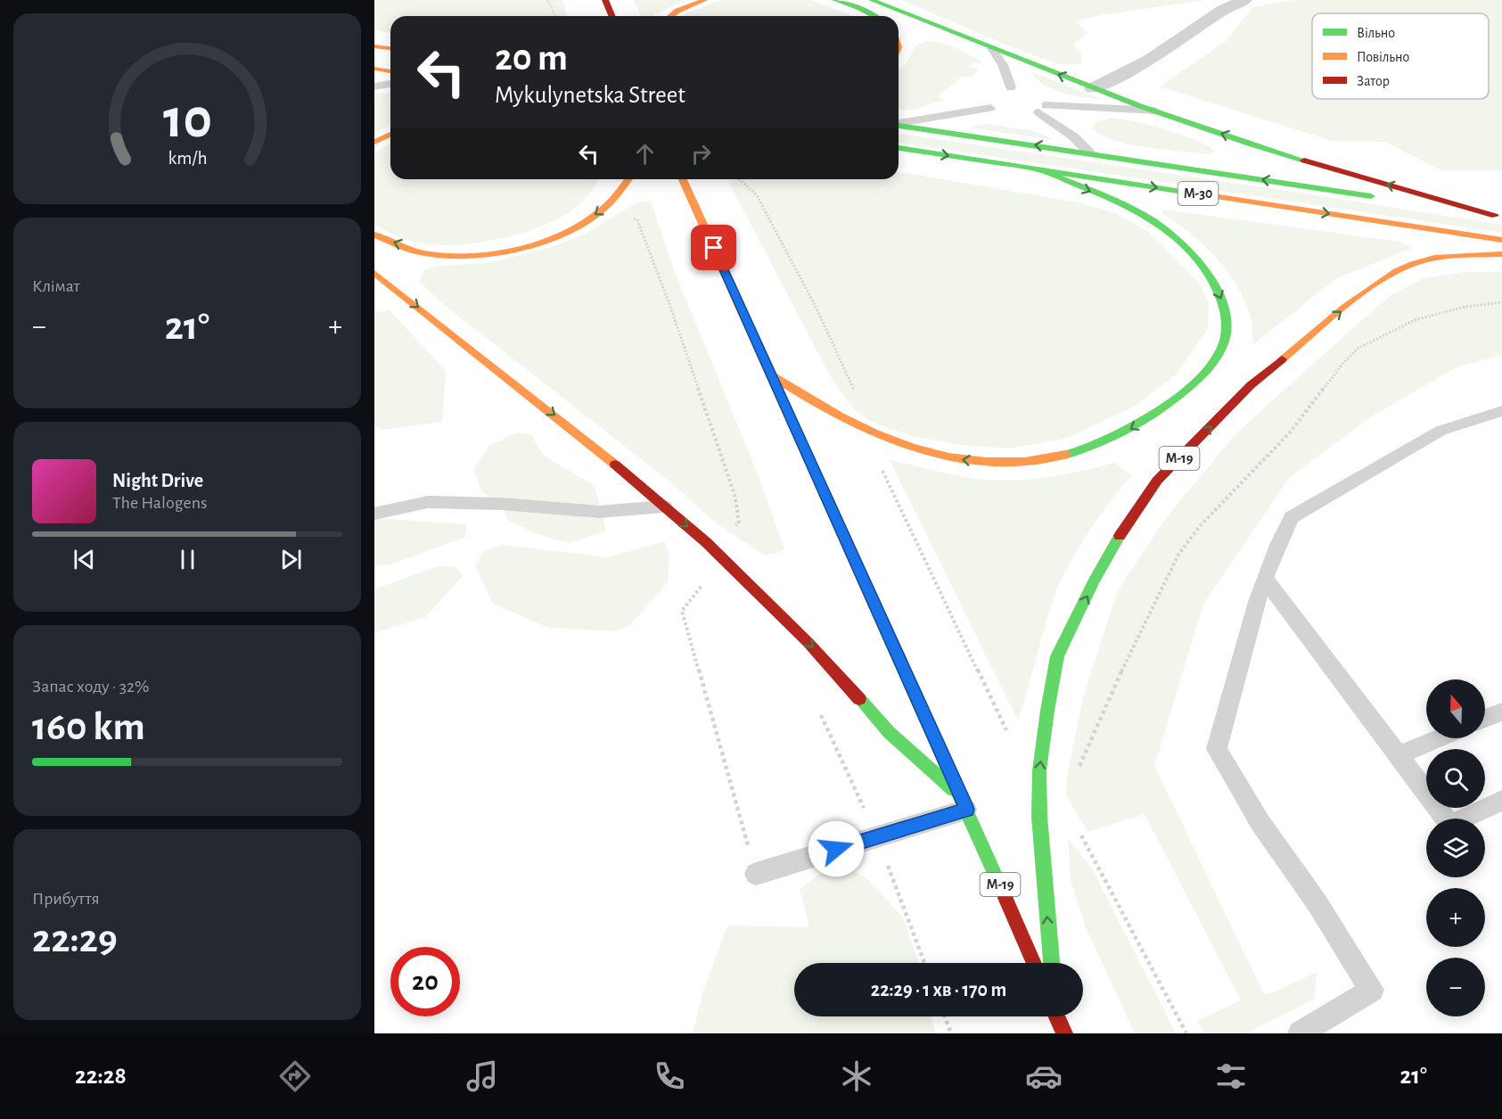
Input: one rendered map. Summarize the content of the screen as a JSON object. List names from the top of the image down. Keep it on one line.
{"streets":{"highway":["М-30","М-19"]},"legend":["Вільно","Повільно","Затор"],"north":"top","page":{"turn":["20 m","Mykulynetska Street"],"tile":["Клімат",["Запас ходу · 32%","160 km"],["Прибуття","22:29"]],"heat":["−","21°","+"],"song":["Night Drive","The Halogens"],"map_buttons":["+","−"],"limit":"20","trip":"22:29 · 1 хв · 170 m","tabs":["22:28","21°"],"gauge":["10","km/h"]}}
